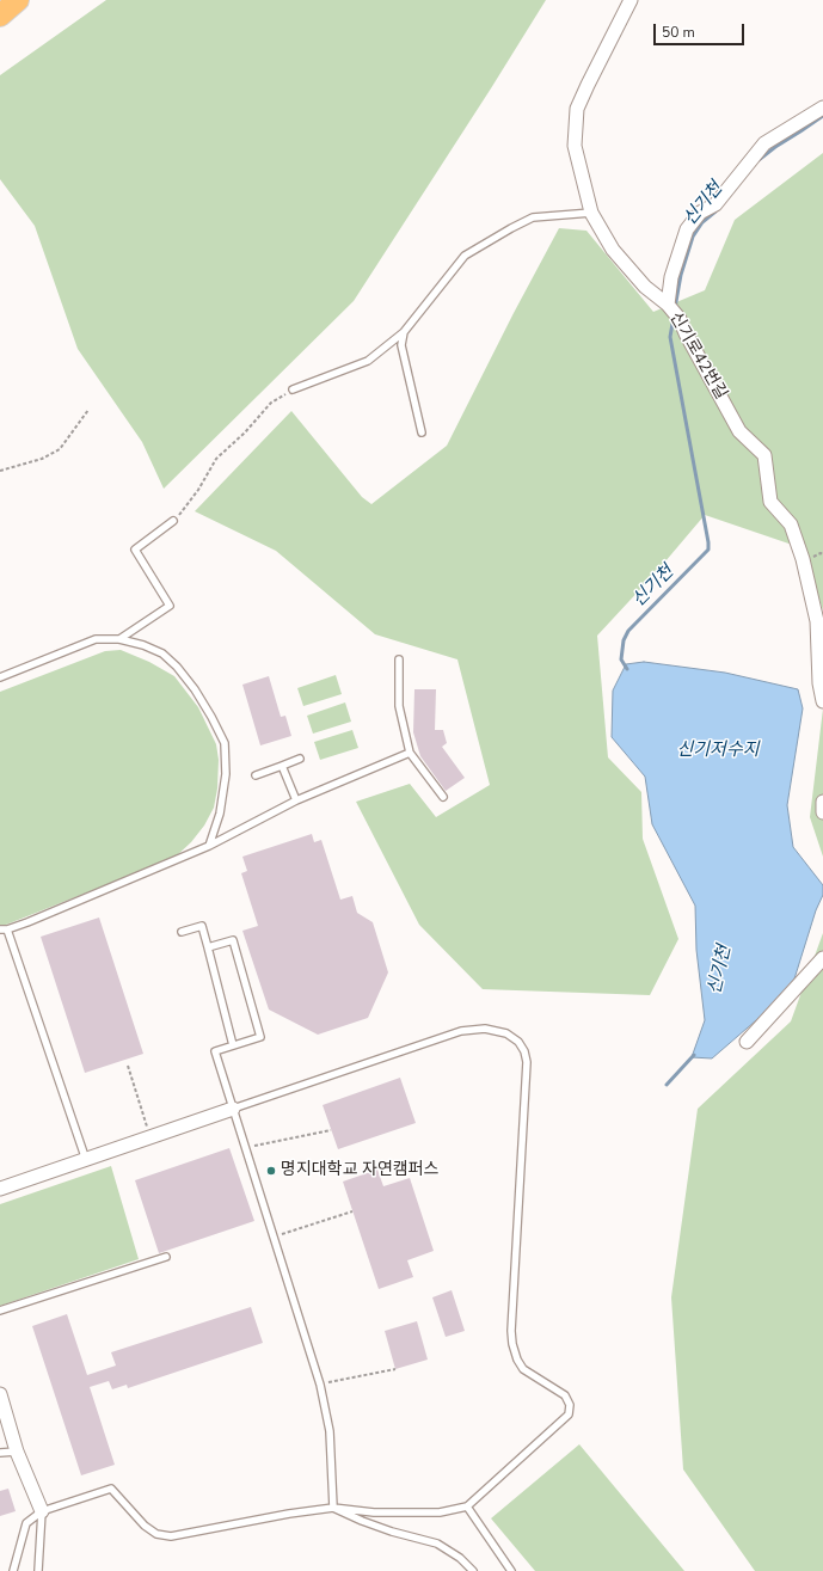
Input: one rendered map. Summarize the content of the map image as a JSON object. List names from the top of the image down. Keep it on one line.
{"streets":{"street":["신기로42번길"]},"water":["신기천","신기저수지"],"places":["명지대학교 자연캠퍼스"],"scale_bar":"50 m"}
